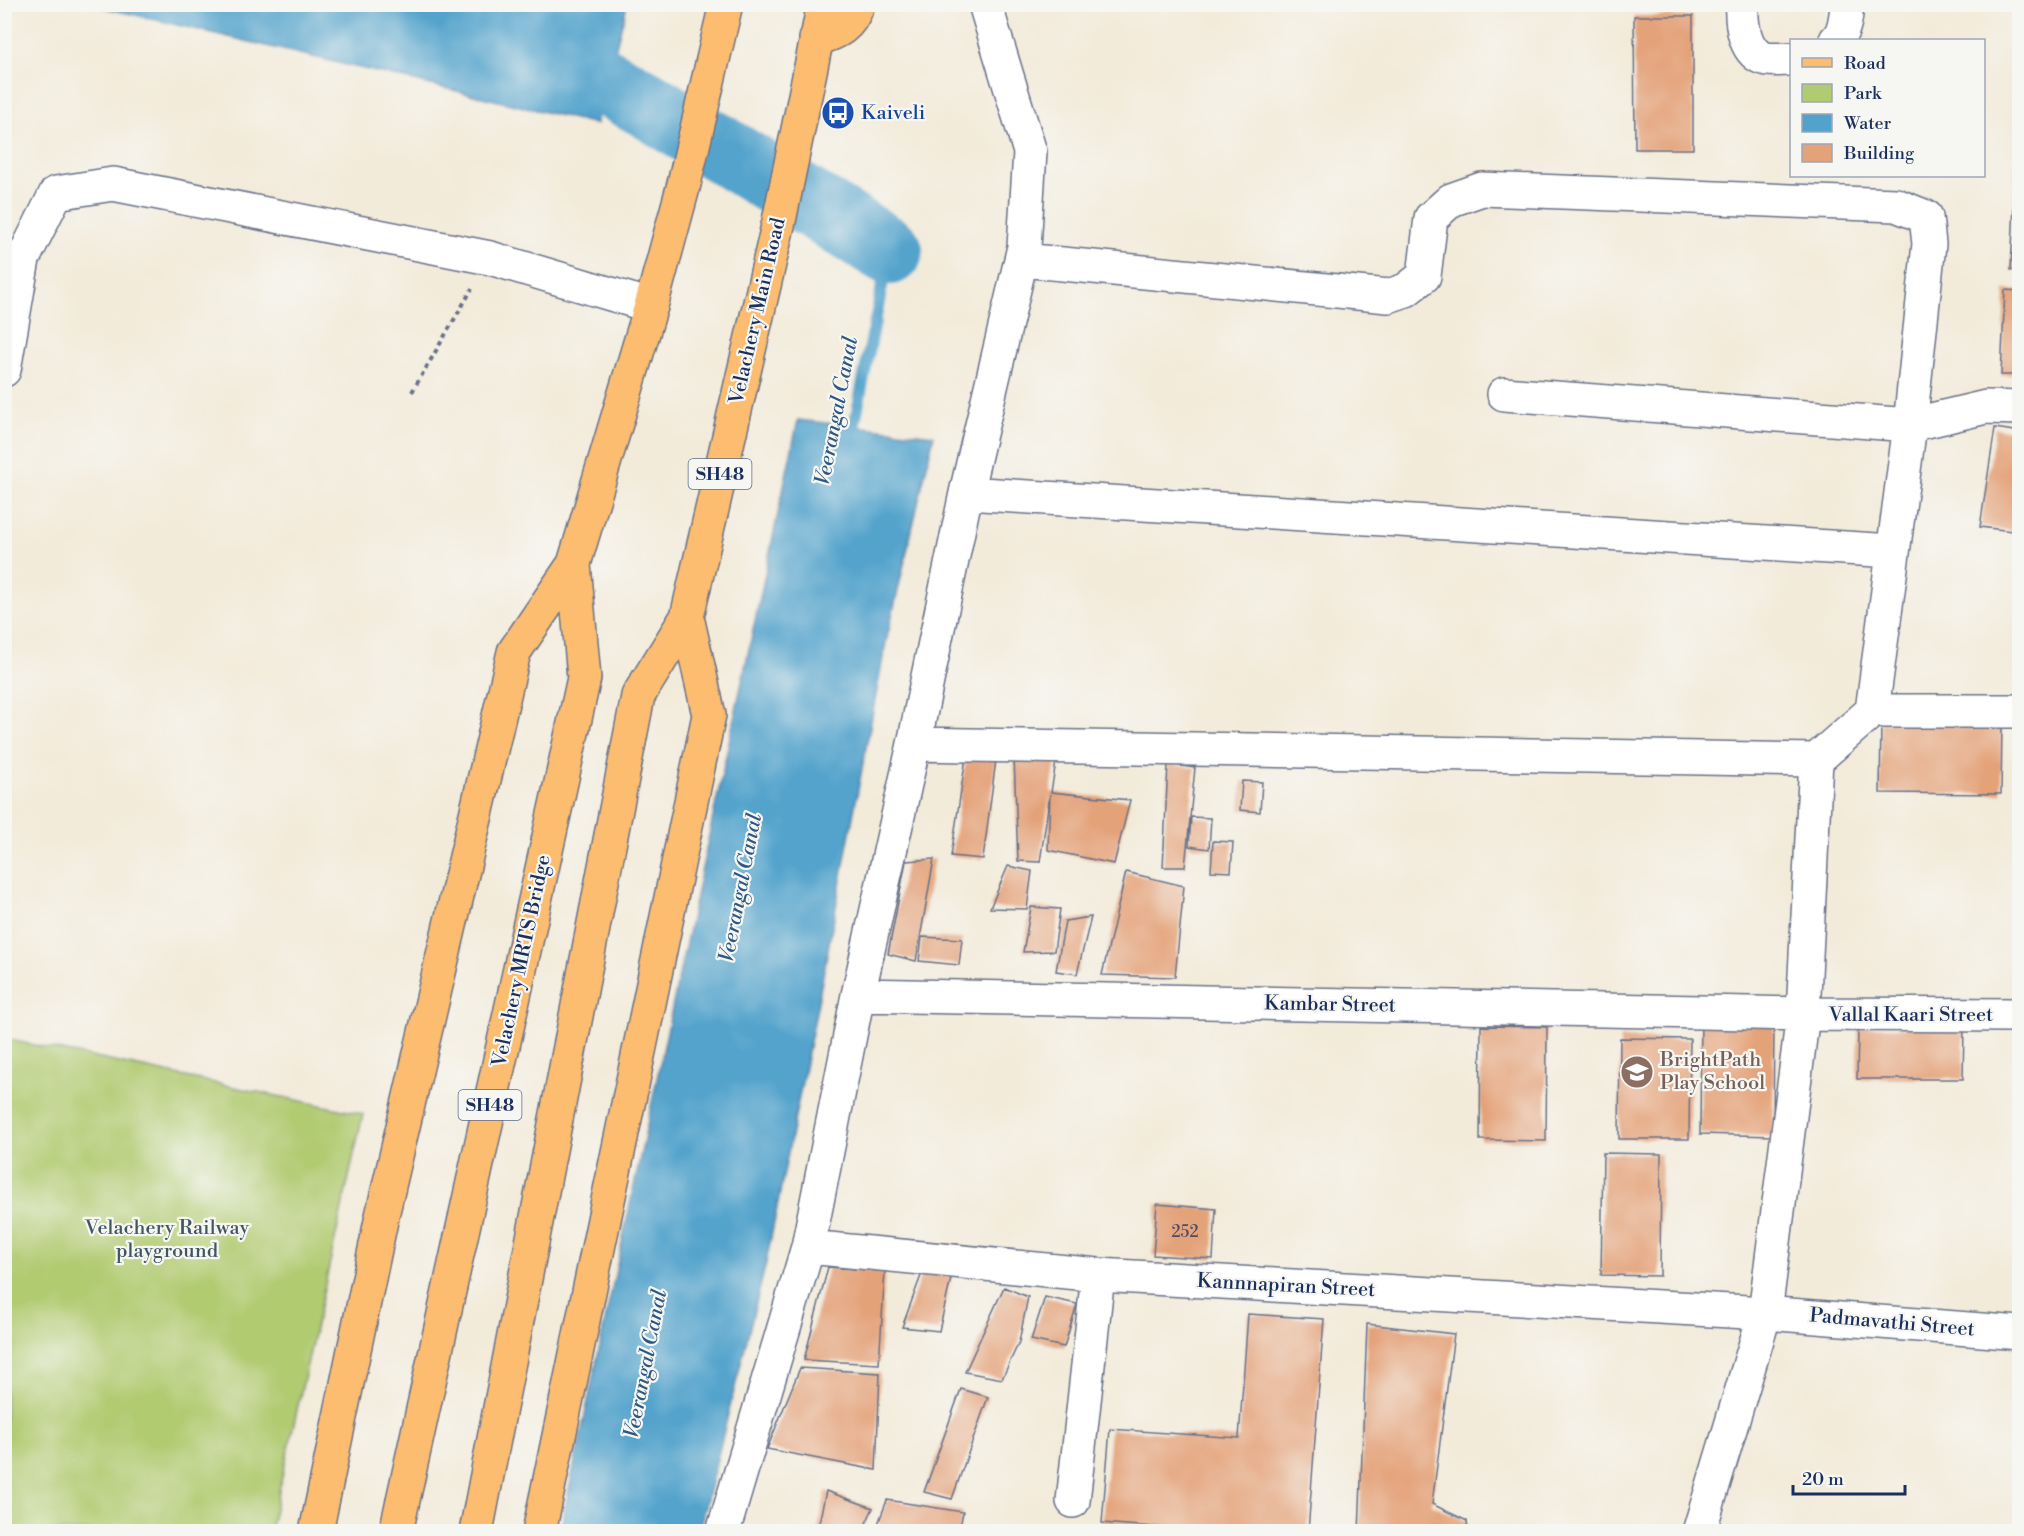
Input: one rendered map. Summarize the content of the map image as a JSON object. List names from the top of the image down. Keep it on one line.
{"streets":{"main road":["Velachery Main Road","SH48","Velachery MRTS Bridge"],"street":["Kambar Street","Vallal Kaari Street","Kannnapiran Street","Padmavathi Street"]},"crossings":[["Velachery Main Road","SH48"],["SH48","Velachery MRTS Bridge"],["Kambar Street","Vallal Kaari Street"],["Kannnapiran Street","Padmavathi Street"]],"water":["Veerangal Canal"],"parks":["Velachery Railway playground"],"places":{"bus stop":["Kaiveli"],"school or university":["BrightPath Play School"]},"house_numbers":["252"],"legend":["Road","Park","Water","Building"],"scale_bar":"20 m"}
